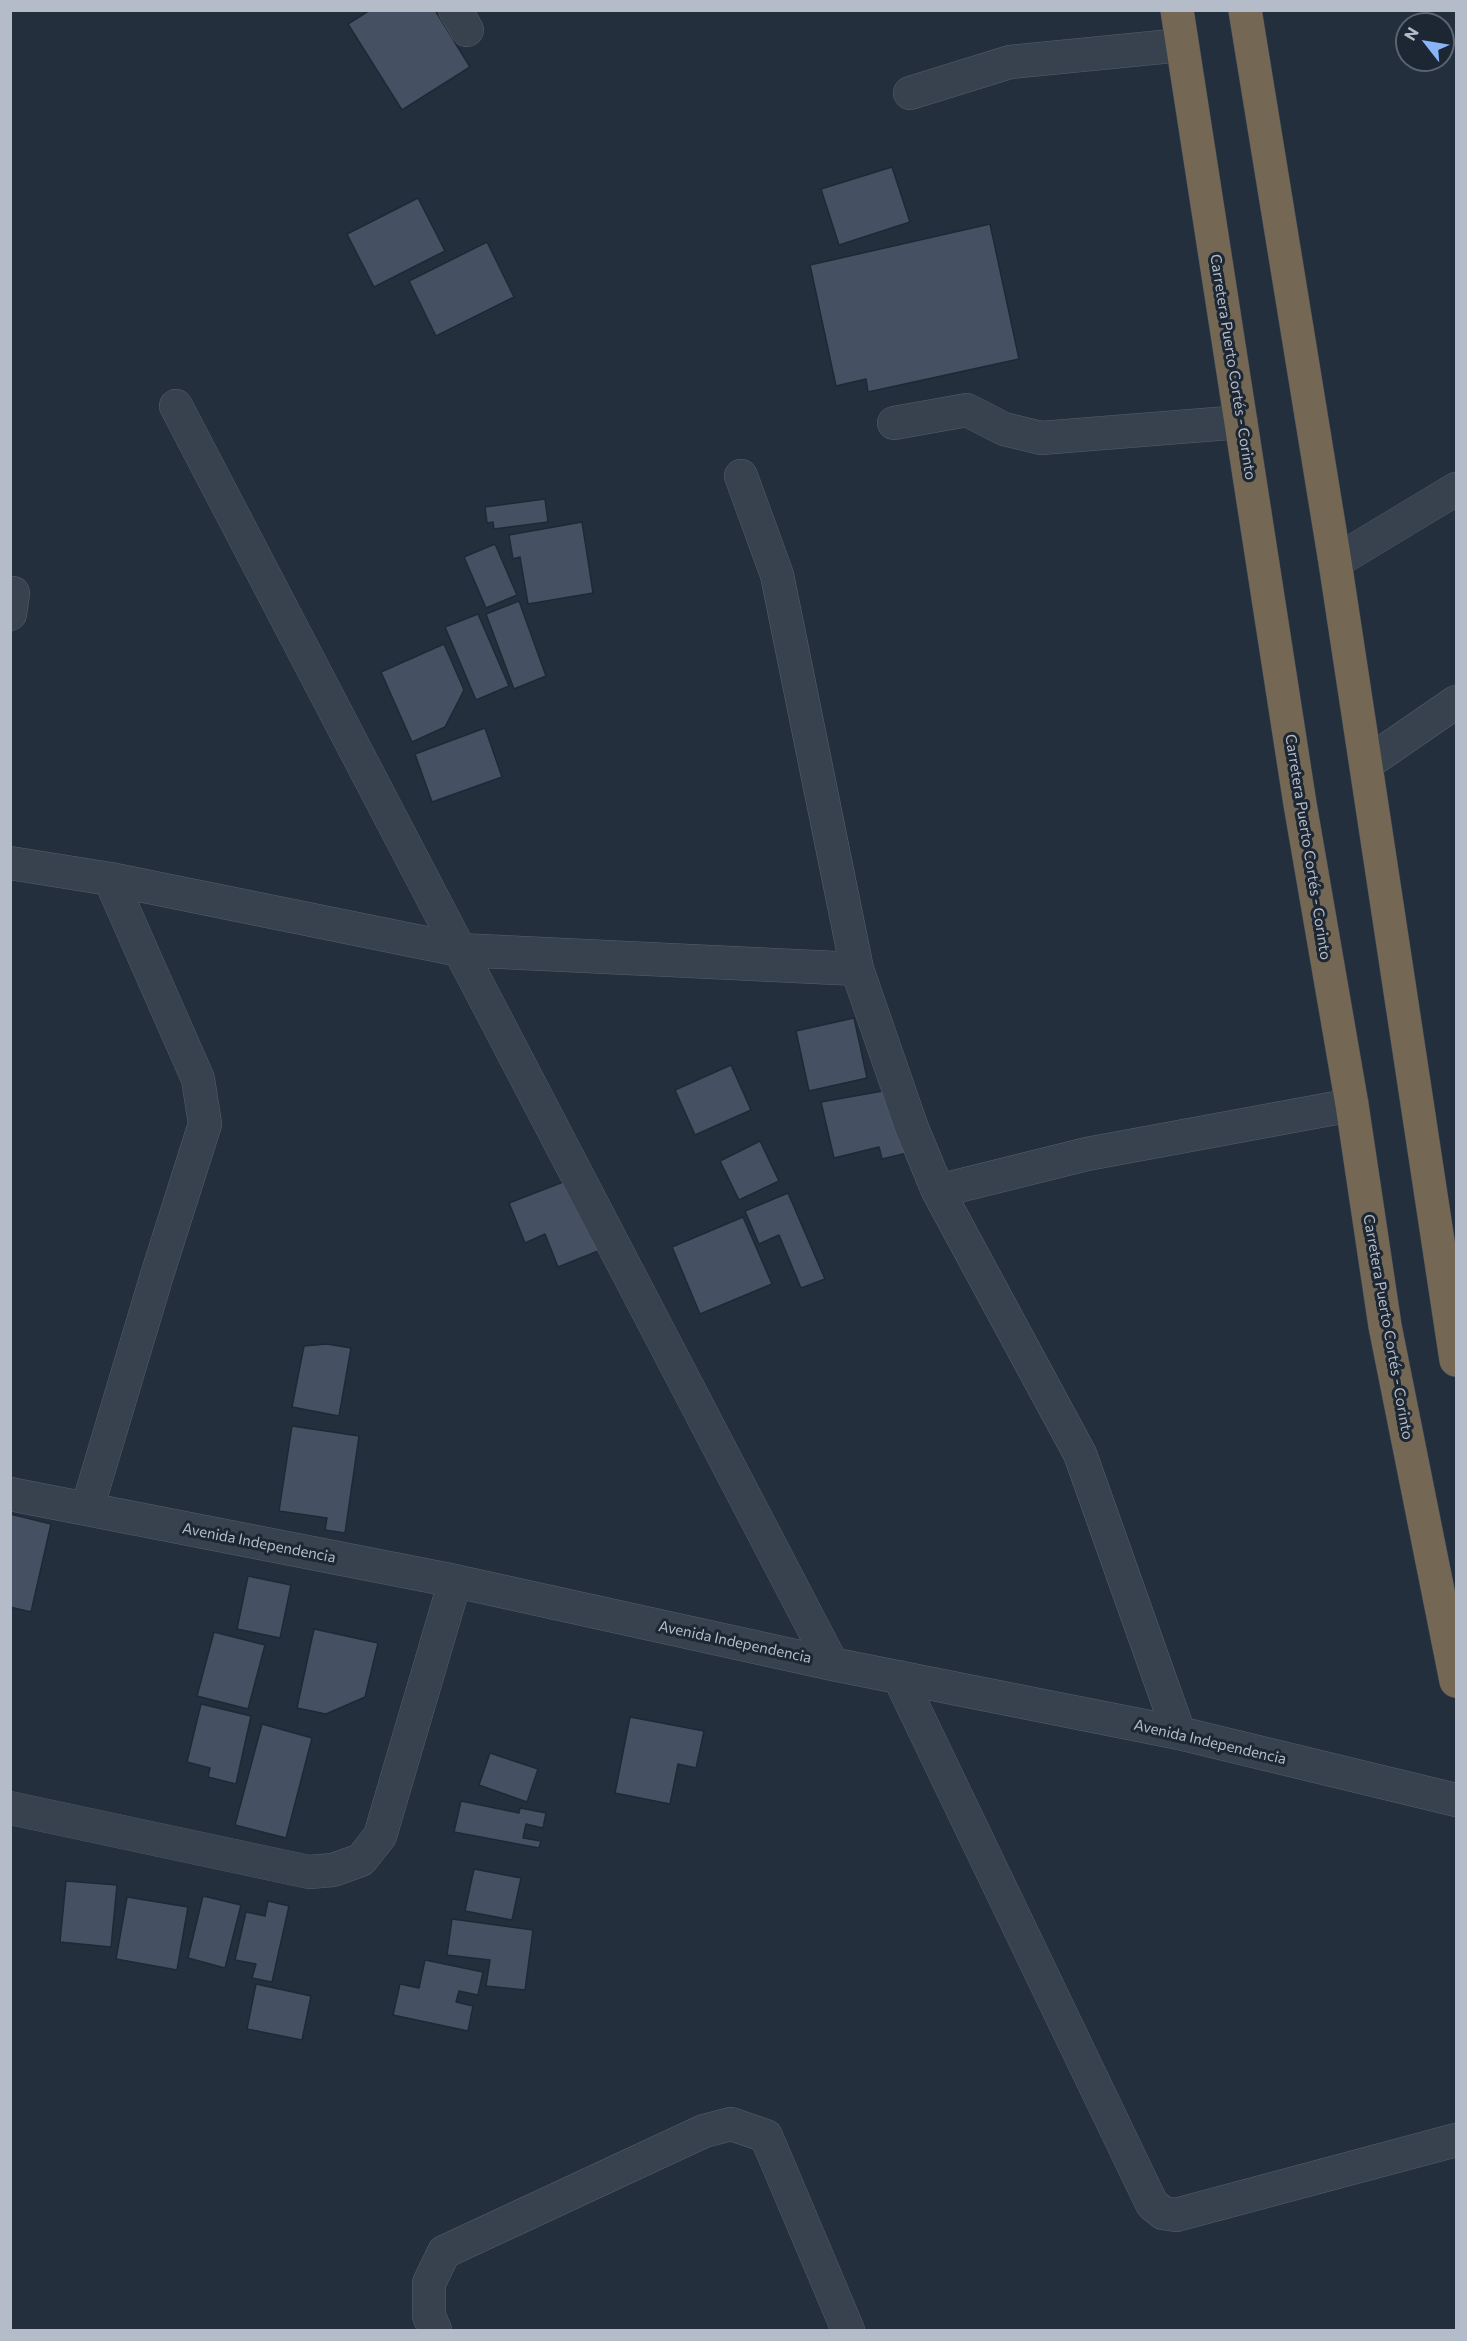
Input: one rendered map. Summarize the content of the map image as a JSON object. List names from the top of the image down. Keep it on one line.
{"streets":{"highway":["Carretera Puerto Cortés - Corinto"],"street":["Avenida Independencia"]},"north":"top left"}
